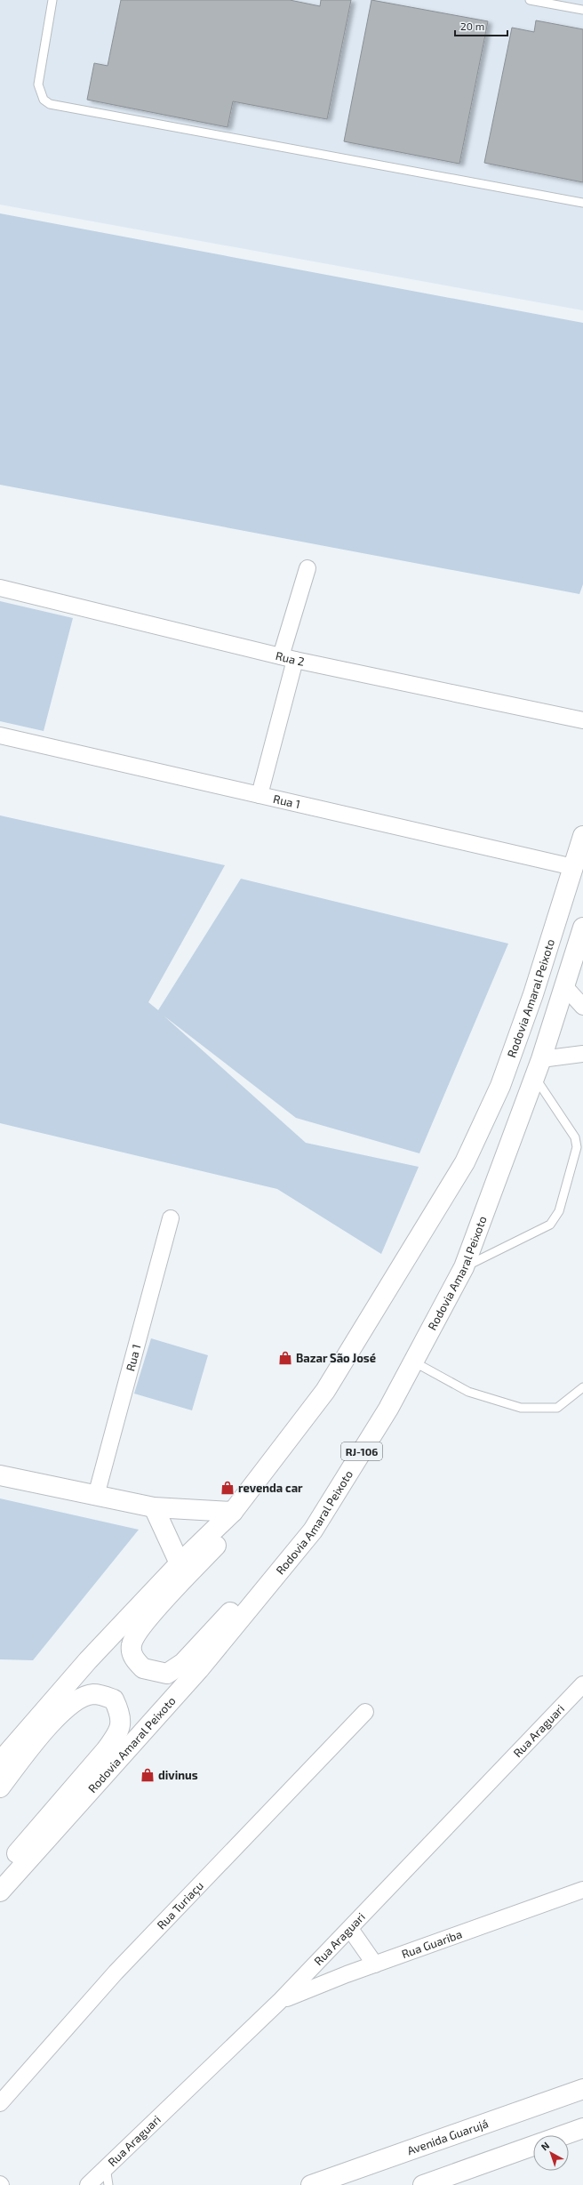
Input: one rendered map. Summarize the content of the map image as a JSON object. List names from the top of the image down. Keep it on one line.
{"streets":{"main road":["Rodovia Amaral Peixoto","RJ-106","Avenida Guarujá"],"street":["Rua 2","Rua 1","Rua Araguari","Rua Turiaçu","Rua Guariba"]},"crossings":[["Rua 1","Rodovia Amaral Peixoto"],["Rua Araguari","Rua Guariba"]],"places":{"shop":["Bazar São José","revenda car","divinus"]},"scale_bar":"20 m","north":"top left"}
